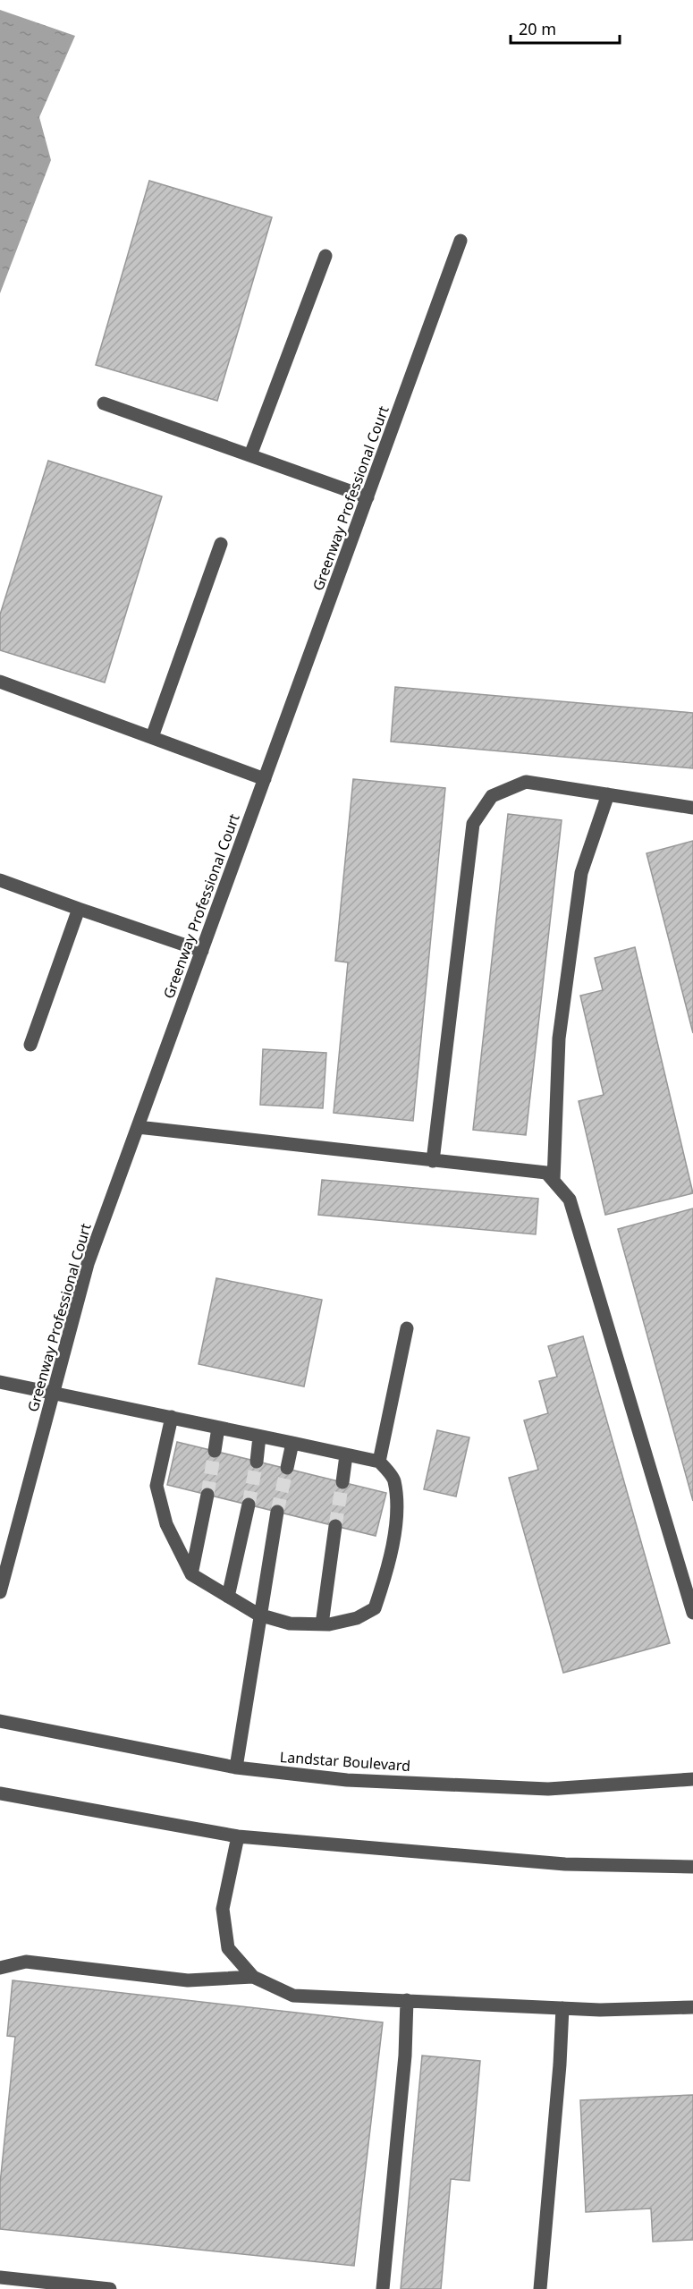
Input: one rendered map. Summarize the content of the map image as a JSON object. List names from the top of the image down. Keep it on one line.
{"streets":{"street":["Greenway Professional Court","Landstar Boulevard"]},"scale_bar":"20 m"}
